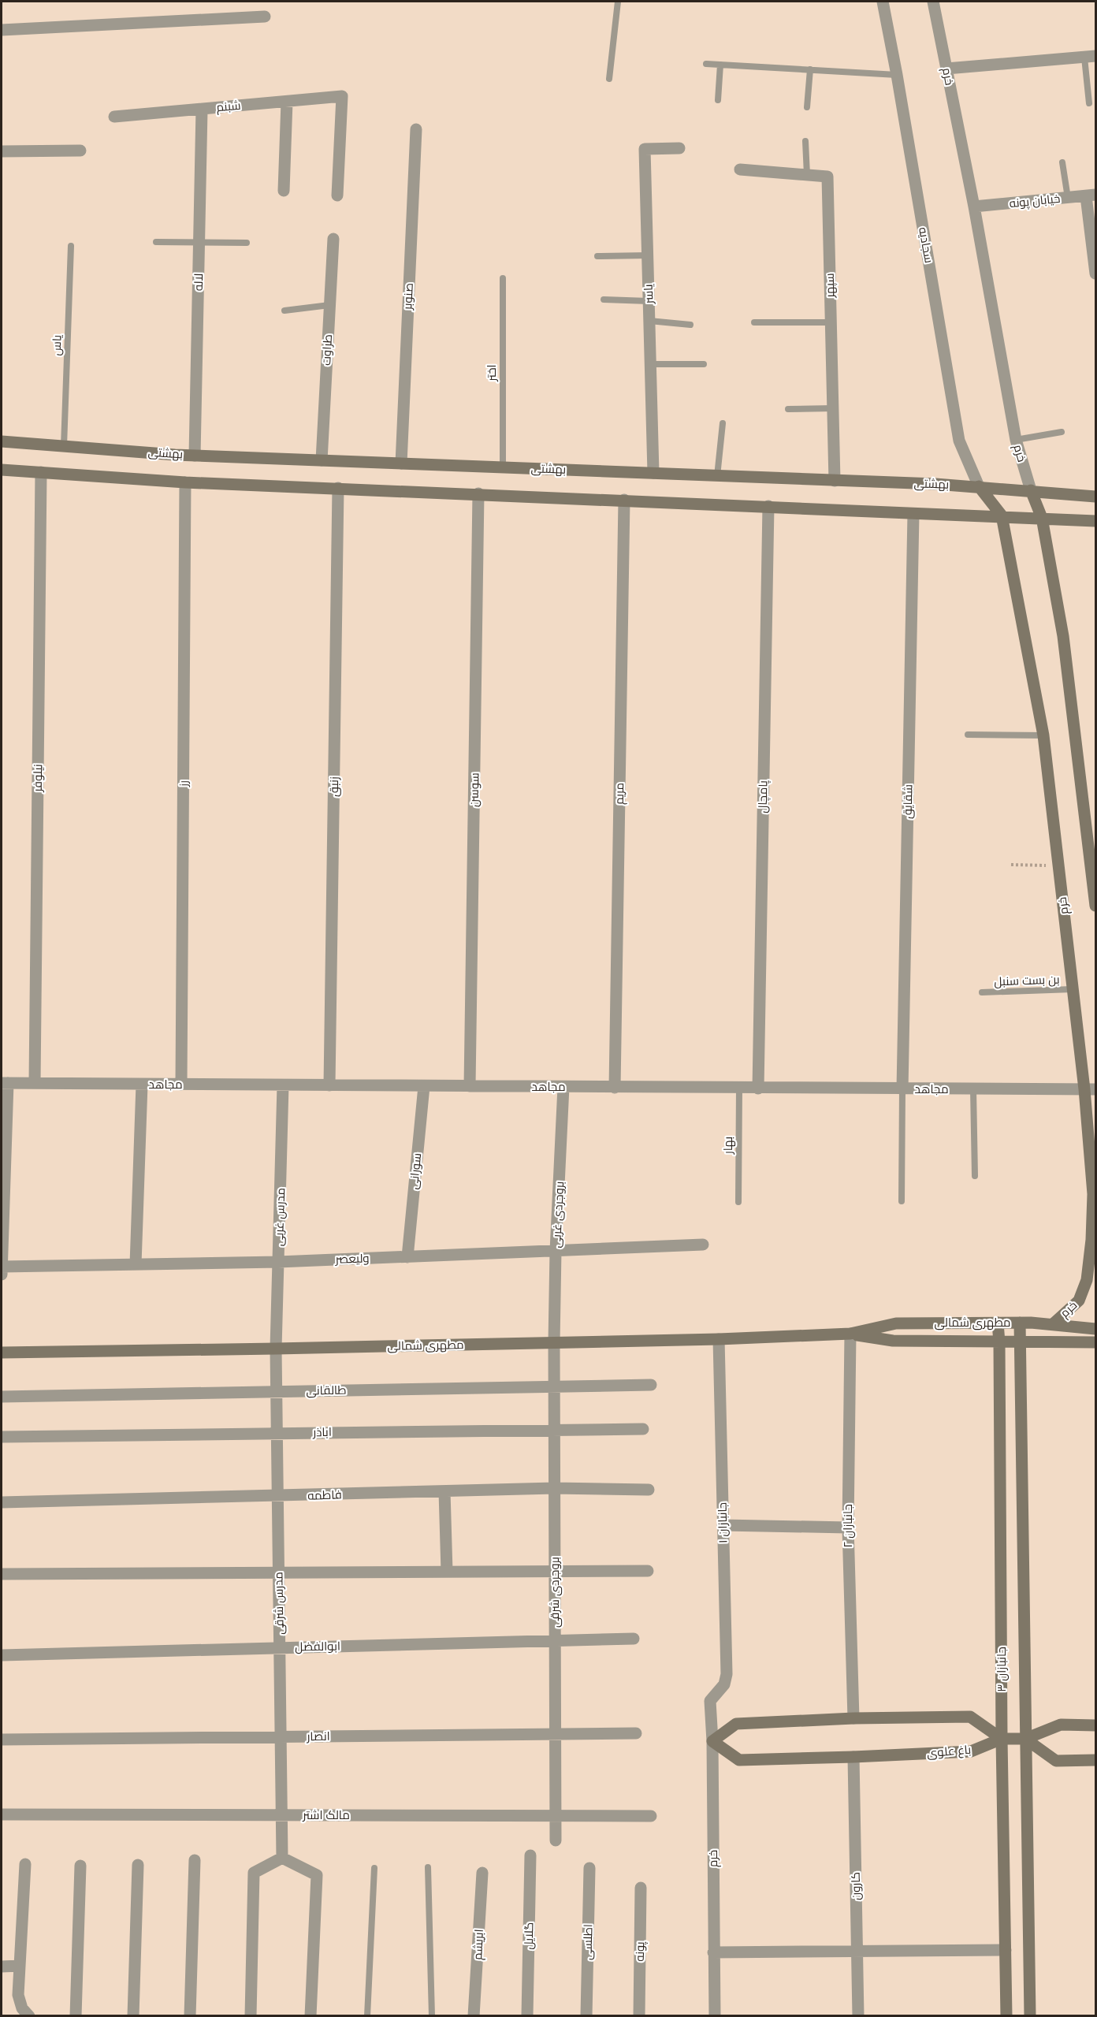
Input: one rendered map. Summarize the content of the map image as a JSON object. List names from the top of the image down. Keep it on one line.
{"streets":{"street":["خرم","شبنم","خیابان پونه","سجادیه","لاله","سپهر","یاسر","صنوبر","طراوت","بهشتی","نیلوفر","رز","زنبق","سوسن","مریم","پامچال","شقایق","مجاهد","سورانی","بروجردی غربی","مدرس غربی","ولیعصر","مطهری شمالی","طالقانی","اباذر","فاطمه","جانبازان ۱","جانبازان ۲","بروجردی شرقی","مدرس شرقی","ابوالفضل","جانبازان ۳","انصار","باغ علوی","مالک اشتر","کارون","گلایل","اطلسی","ابریشم","پونه"],"lane":["یاس","اختر","بن بست سنبل","بهار"]},"crossings":[["خرم","خیابان پونه"],["خرم","سجادیه"],["خرم","بهشتی"],["خرم","بن بست سنبل"],["خرم","مجاهد"],["خرم","مطهری شمالی"],["خرم","جانبازان ۱"],["خرم","باغ علوی"],["شبنم","لاله"],["سجادیه","بهشتی"],["لاله","بهشتی"],["سپهر","بهشتی"],["یاسر","بهشتی"],["صنوبر","بهشتی"],["یاس","بهشتی"],["طراوت","بهشتی"],["اختر","بهشتی"],["نیلوفر","مجاهد"],["رز","مجاهد"],["زنبق","مجاهد"],["سوسن","مجاهد"],["مریم","مجاهد"],["پامچال","مجاهد"],["شقایق","مجاهد"],["مجاهد","بهار"],["مجاهد","سورانی"],["مجاهد","بروجردی غربی"],["مجاهد","مدرس غربی"],["سورانی","ولیعصر"],["بروجردی غربی","ولیعصر"],["بروجردی غربی","مطهری شمالی"],["بروجردی غربی","بروجردی شرقی"],["مدرس غربی","ولیعصر"],["مدرس غربی","مطهری شمالی"],["مدرس غربی","مدرس شرقی"],["مطهری شمالی","جانبازان ۱"],["مطهری شمالی","جانبازان ۲"],["مطهری شمالی","بروجردی شرقی"],["مطهری شمالی","مدرس شرقی"],["مطهری شمالی","جانبازان ۳"],["طالقانی","بروجردی شرقی"],["طالقانی","مدرس شرقی"],["اباذر","بروجردی شرقی"],["اباذر","مدرس شرقی"],["فاطمه","بروجردی شرقی"],["فاطمه","مدرس شرقی"],["بروجردی شرقی","ابوالفضل"],["بروجردی شرقی","انصار"],["بروجردی شرقی","مالک اشتر"],["مدرس شرقی","ابوالفضل"],["مدرس شرقی","انصار"],["مدرس شرقی","مالک اشتر"],["جانبازان ۳","باغ علوی"],["باغ علوی","کارون"]]}
